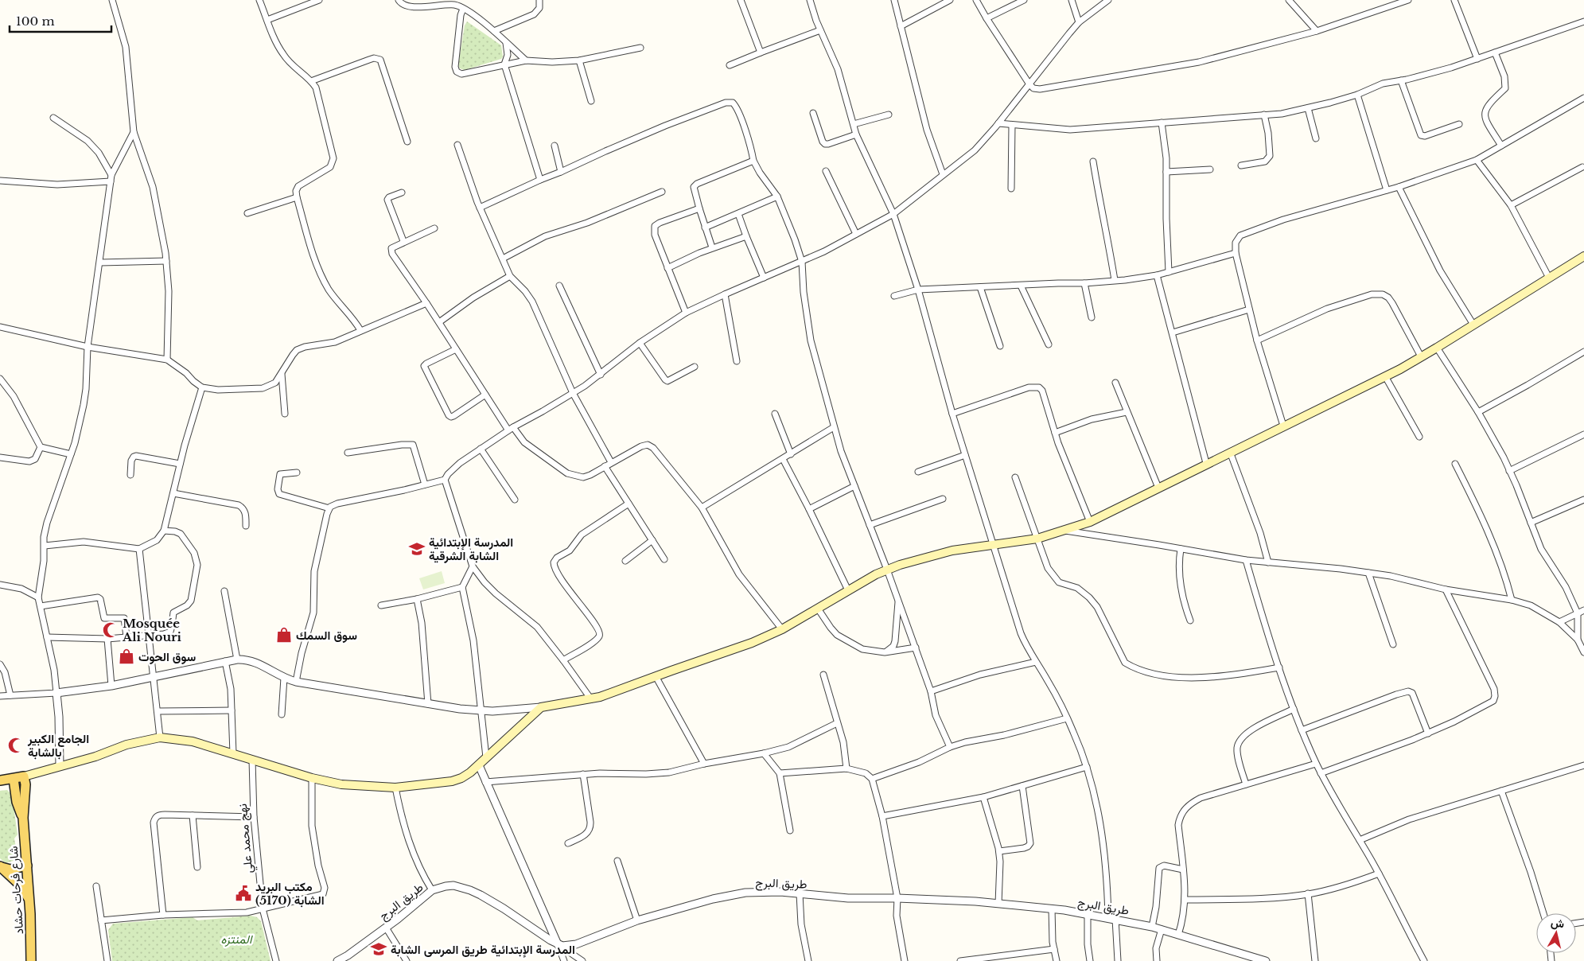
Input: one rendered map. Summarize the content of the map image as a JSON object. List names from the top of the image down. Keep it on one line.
{"streets":{"main road":["شارع فرحات حشاد"],"street":["نهج محمد علي","طريق البرج"]},"parks":["المنتزه"],"places":{"school or university":["المدرسة الإبتدائية الشابة الشرقية","المدرسة الإبتدائية طريق المرسى الشابة"],"mosque":["Mosquée Ali Nouri","الجامع الكبير بالشابة"],"shop":["سوق السمك","سوق الحوت"],"public building":["مكتب البريد الشابة (5170)"]},"scale_bar":"100 m","north":"top"}
